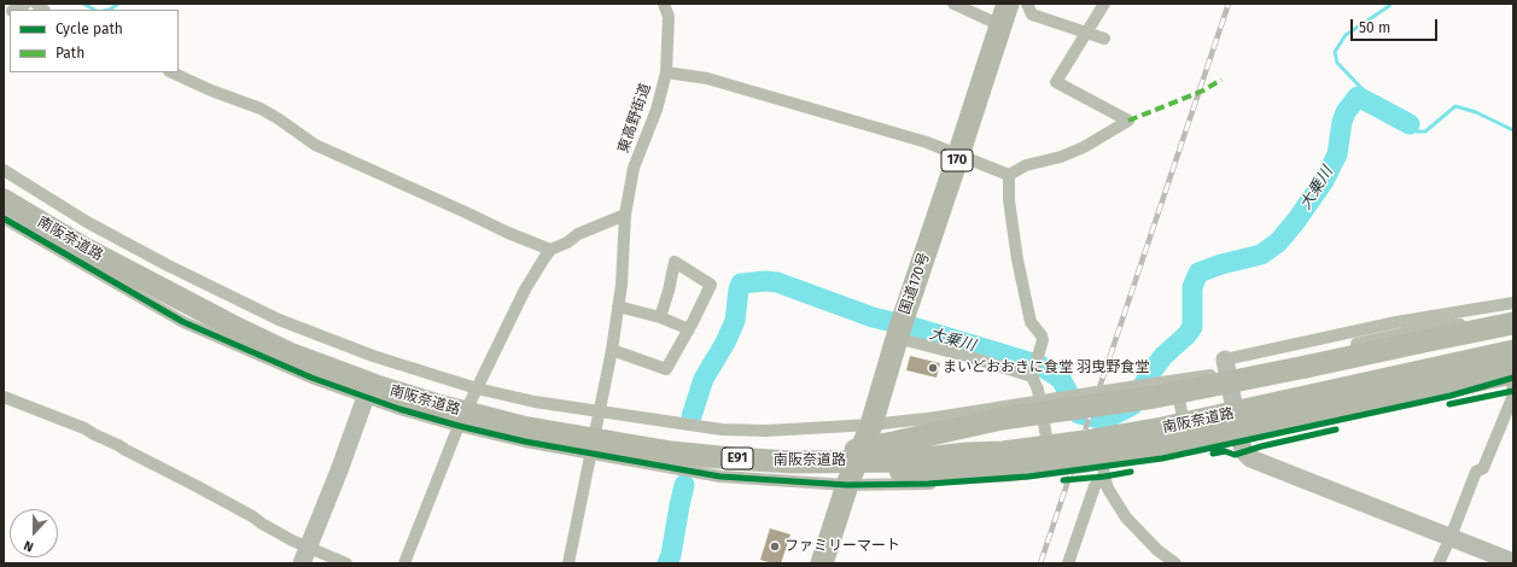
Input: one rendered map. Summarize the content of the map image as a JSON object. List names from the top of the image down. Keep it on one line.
{"streets":{"highway":["170","南阪奈道路","国道170号","E91"],"street":["東高野街道"]},"water":["大乗川"],"places":["まいどおおきに食堂 羽曳野食堂","ファミリーマート"],"legend":["Cycle path","Path"],"scale_bar":"50 m","north":"bottom"}
